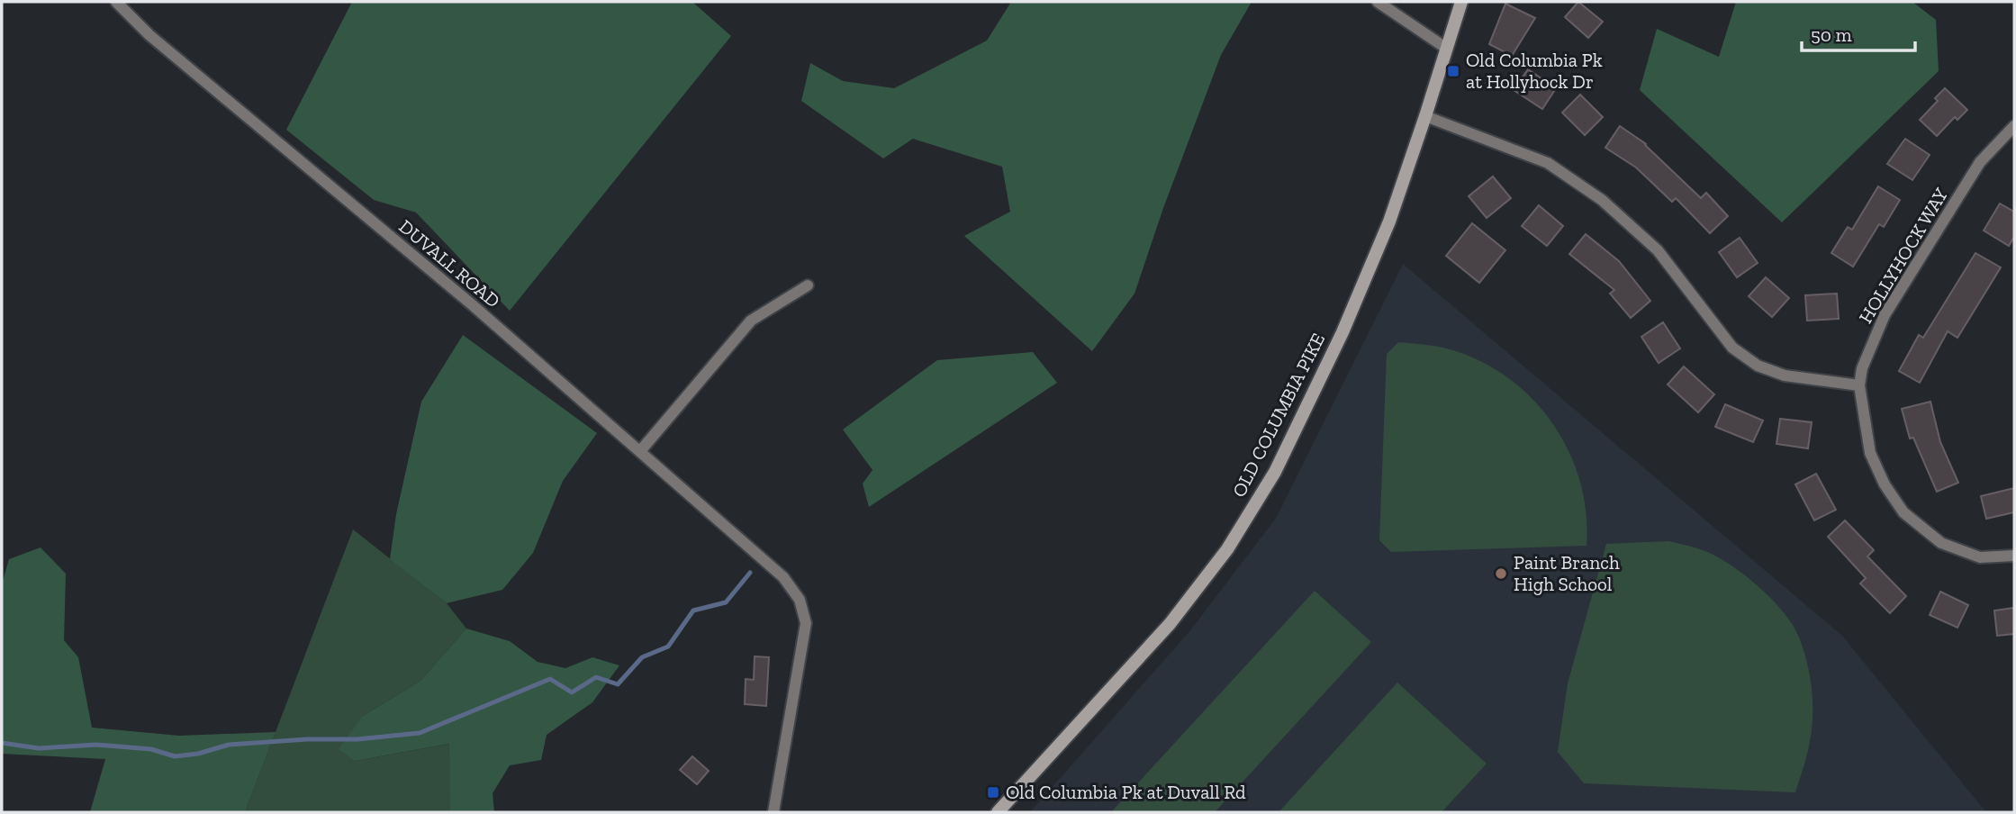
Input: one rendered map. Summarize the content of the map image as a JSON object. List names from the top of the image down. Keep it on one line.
{"streets":{"main road":["OLD COLUMBIA PIKE"],"street":["HOLLYHOCK WAY","DUVALL ROAD"]},"places":{"transit":["Old Columbia Pk at Hollyhock Dr","Old Columbia Pk at Duvall Rd"],"other":["Paint Branch High School"]},"scale_bar":"50 m"}
